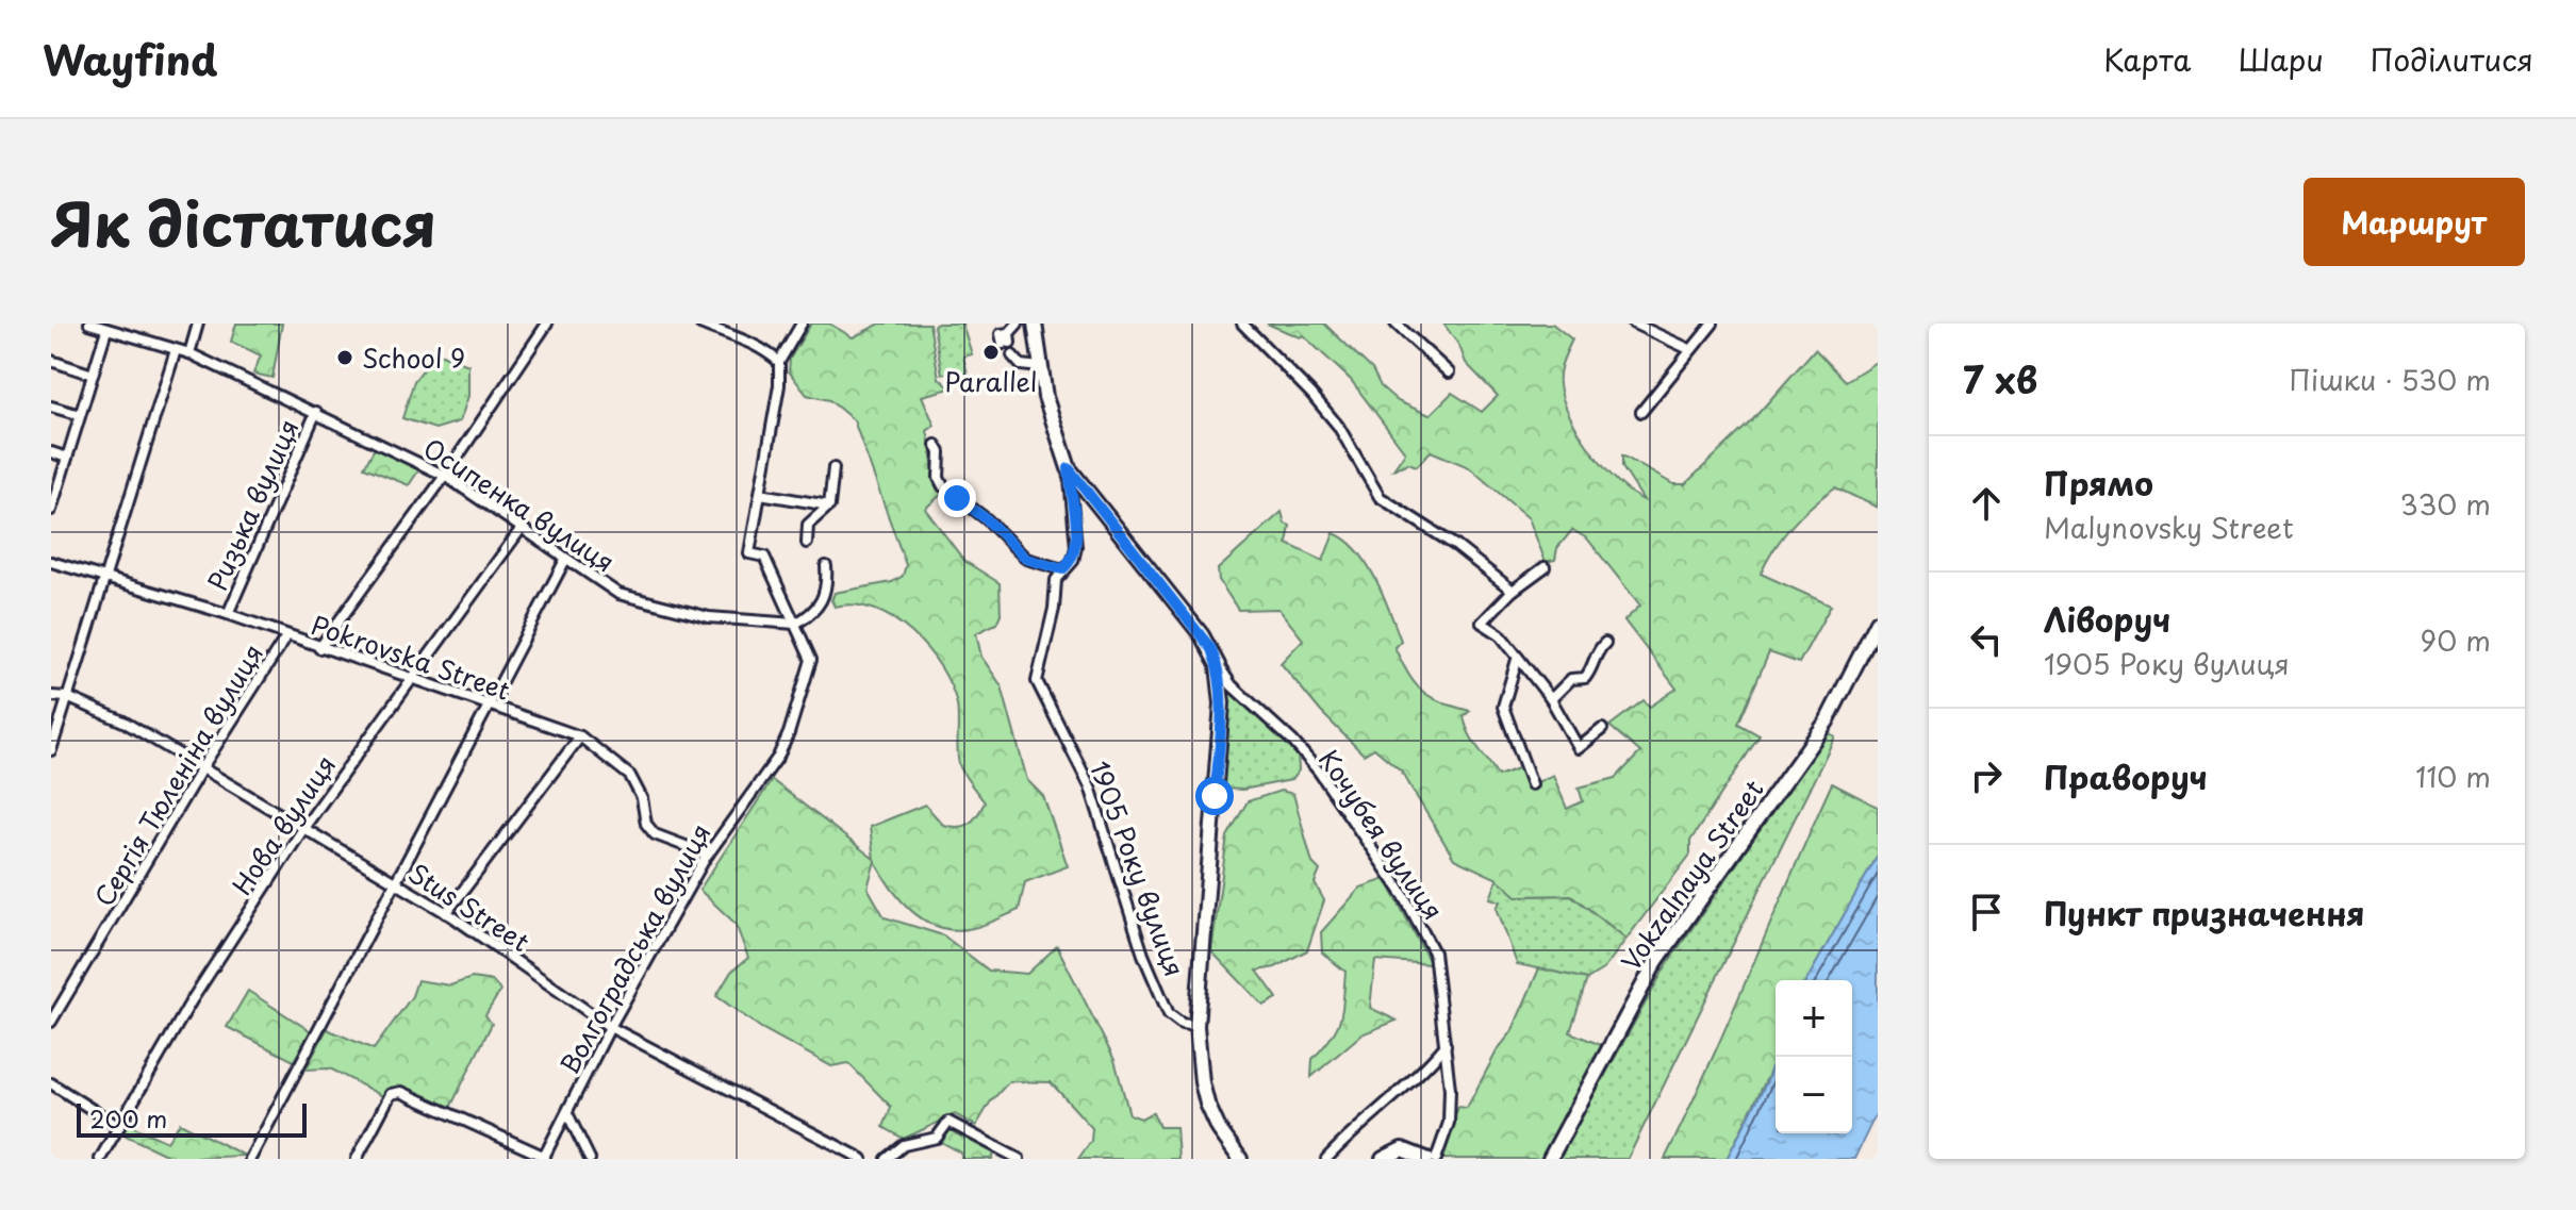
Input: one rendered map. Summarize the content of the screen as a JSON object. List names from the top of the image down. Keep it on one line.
{"streets":{"main road":["Vokzalnaya Street"],"street":["Ризька вулиця","Осипенка вулиця","Pokrovska Street","Сергія Тюленіна вулиця","Нова вулиця","Кочубея вулиця","1905 Року вулиця","Stus Street","Волгоградська вулиця"]},"crossings":[["Ризька вулиця","Осипенка вулиця"],["Ризька вулиця","Pokrovska Street"],["Осипенка вулиця","Нова вулиця"],["Осипенка вулиця","Волгоградська вулиця"],["Pokrovska Street","Сергія Тюленіна вулиця"],["Pokrovska Street","Нова вулиця"],["Pokrovska Street","Волгоградська вулиця"],["Сергія Тюленіна вулиця","Stus Street"],["Нова вулиця","Stus Street"],["Stus Street","Волгоградська вулиця"]],"places":["Parallel","School 9"],"scale_bar":"200 m","page":{"header":"Wayfind","nav":["Карта","Шари","Поділитися"],"title":"Як дістатися","buttons":"Маршрут","heading":["7 хв","Пішки · 530 m"],"list":[["Прямо","Malynovsky Street","330 m"],["Ліворуч","1905 Року вулиця","90 m"],["Праворуч","110 m"],"Пункт призначення"],"map_buttons":["+","−"],"scale":"200 m"}}
